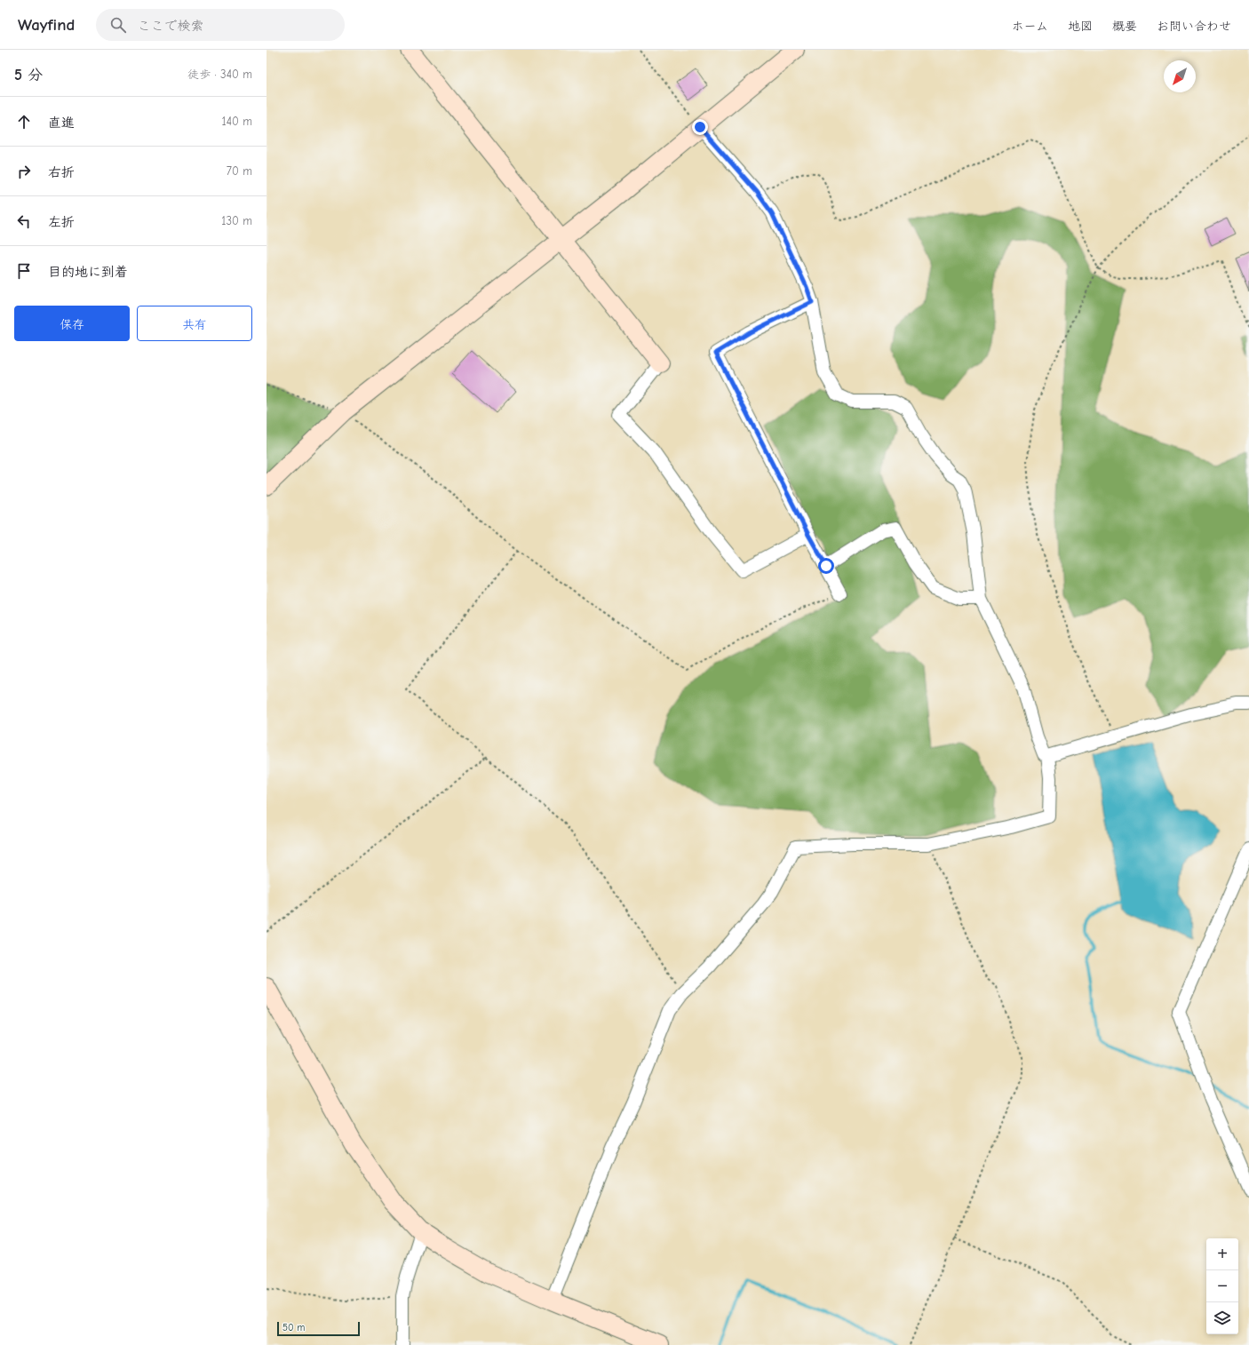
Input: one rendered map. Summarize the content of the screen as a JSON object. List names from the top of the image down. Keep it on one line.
{"scale_bar":"50 m","north":"bottom left","page":{"header":"Wayfind","search":"ここで検索","nav":["ホーム","地図","概要","お問い合わせ"],"heading":["5 分","徒歩 · 340 m"],"list":[["直進","140 m"],["右折","70 m"],["左折","130 m"],"目的地に到着"],"buttons":["保存","共有"],"map_buttons":["+","−"],"scale":"50 m"}}
